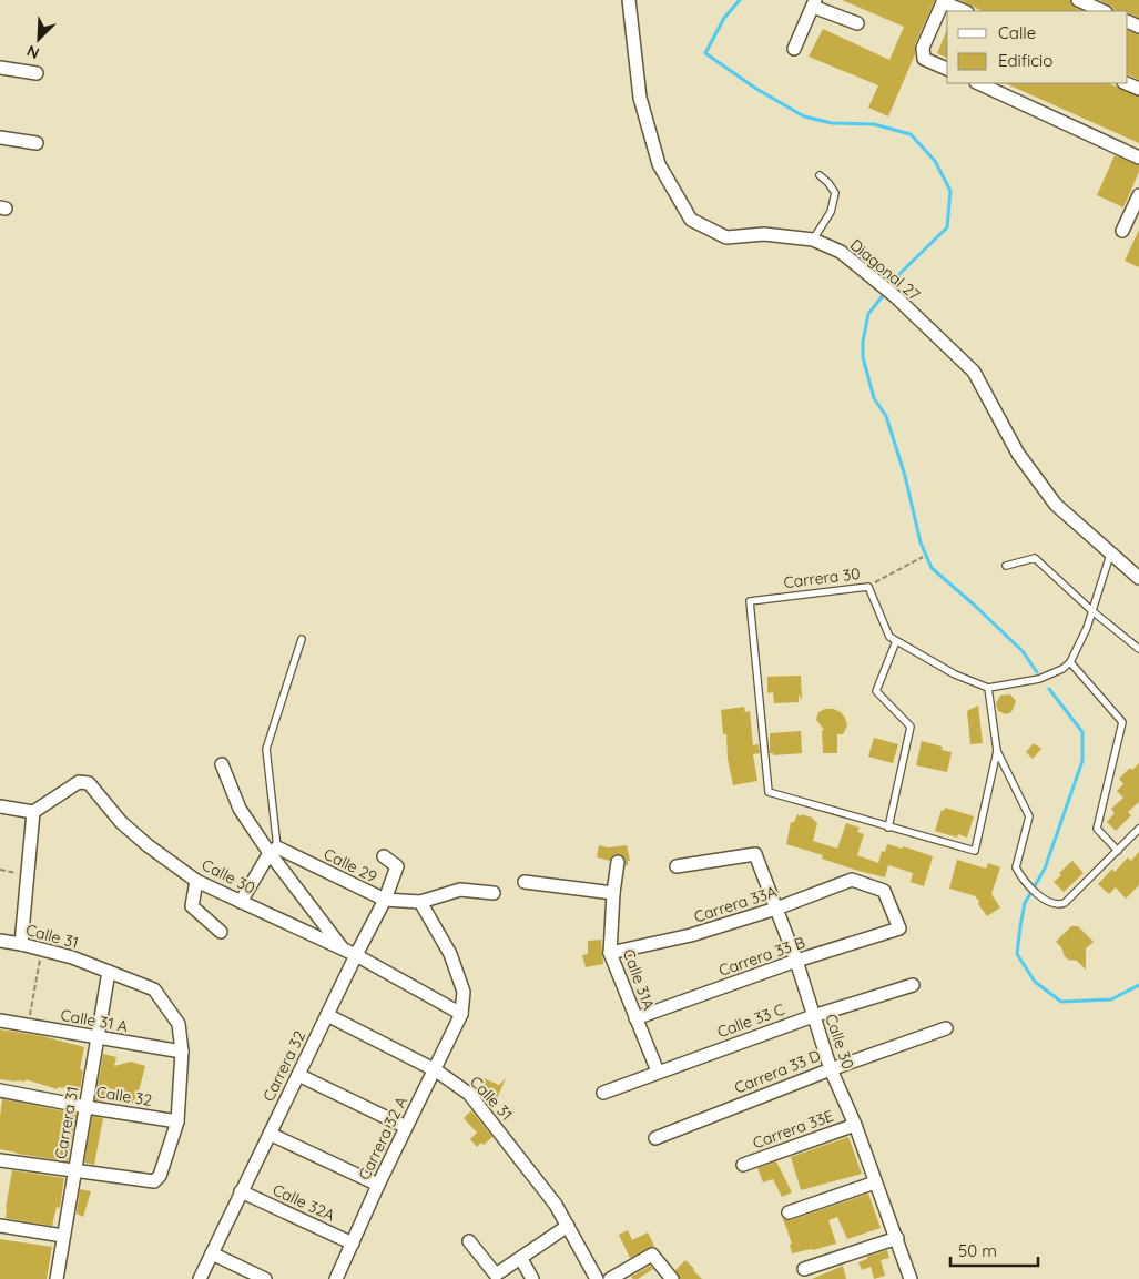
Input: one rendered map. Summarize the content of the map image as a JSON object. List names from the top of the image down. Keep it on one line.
{"streets":{"street":["Diagonal 27","Calle 29","Calle 30","Carrera 33A","Calle 31","Carrera 33 B","Calle 31A","Calle 31 A","Calle 33 C","Carrera 32","Carrera 33 D","Calle 32","Carrera 31","Carrera 33E","Carrera 32 A","Calle 32A"],"lane":["Carrera 30"]},"crossings":[["Calle 29","Carrera 32"],["Calle 30","Carrera 33A"],["Calle 30","Carrera 33 B"],["Calle 30","Calle 33 C"],["Calle 30","Carrera 32"],["Calle 30","Carrera 33 D"],["Calle 30","Carrera 33E"],["Calle 30","Carrera 32 A"],["Carrera 33A","Carrera 33 B"],["Carrera 33A","Calle 31A"],["Calle 31","Calle 31 A"],["Calle 31","Carrera 32"],["Calle 31","Calle 32"],["Calle 31","Carrera 31"],["Calle 31","Carrera 32 A"],["Carrera 33 B","Calle 31A"],["Calle 31A","Calle 33 C"],["Calle 31 A","Carrera 31"],["Carrera 32","Calle 32A"],["Calle 32","Carrera 31"],["Carrera 32 A","Calle 32A"]],"legend":["Calle","Edificio"],"scale_bar":"50 m","north":"bottom left"}
